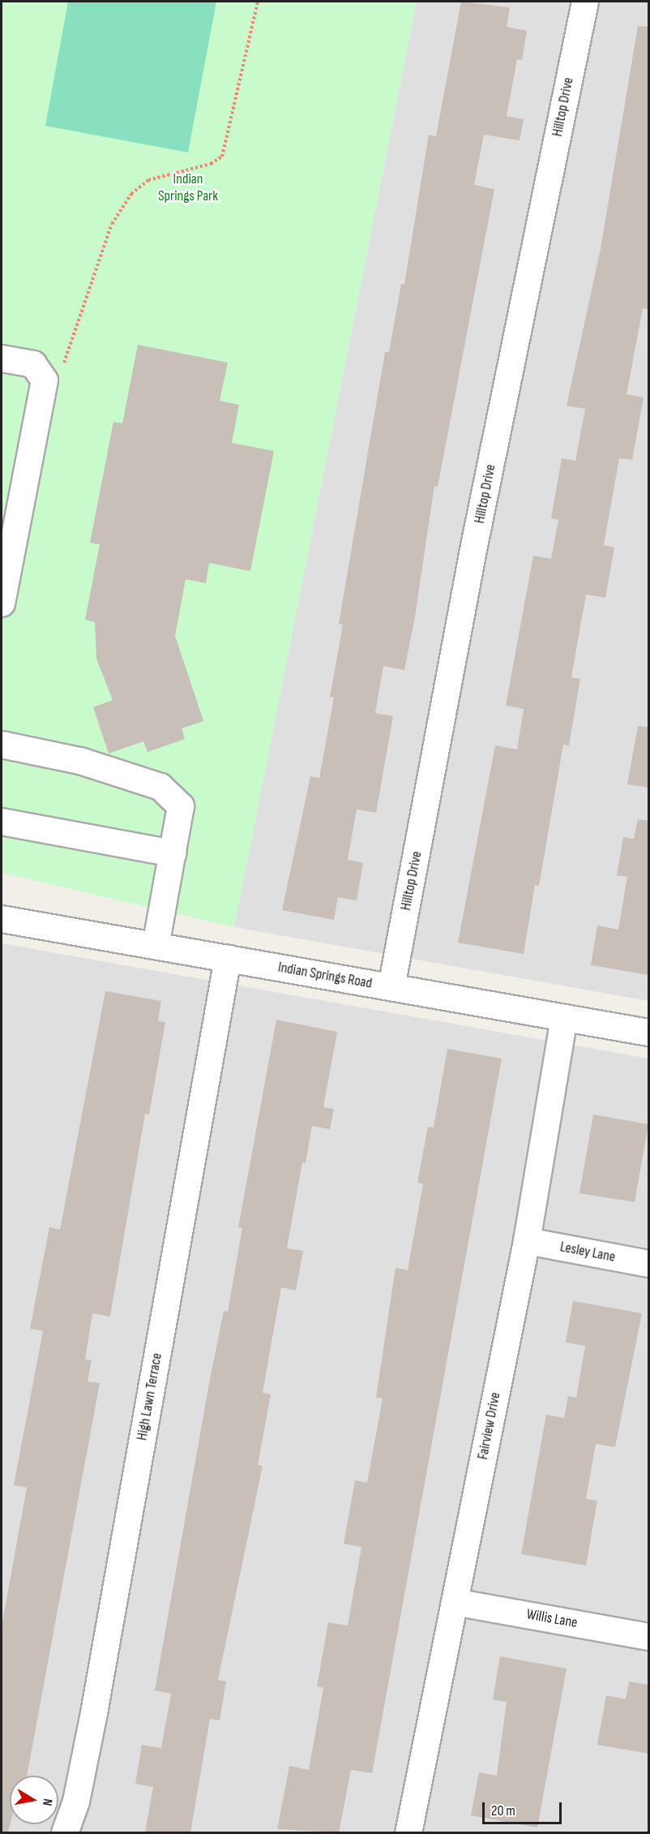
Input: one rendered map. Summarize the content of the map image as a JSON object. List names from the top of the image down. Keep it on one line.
{"streets":{"street":["Hilltop Drive","Indian Springs Road","Lesley Lane","High Lawn Terrace","Fairview Drive","Willis Lane"]},"crossings":[["Hilltop Drive","Indian Springs Road"],["Indian Springs Road","High Lawn Terrace"],["Indian Springs Road","Fairview Drive"],["Lesley Lane","Fairview Drive"],["Fairview Drive","Willis Lane"]],"parks":["Indian Springs Park"],"scale_bar":"20 m","north":"right"}
